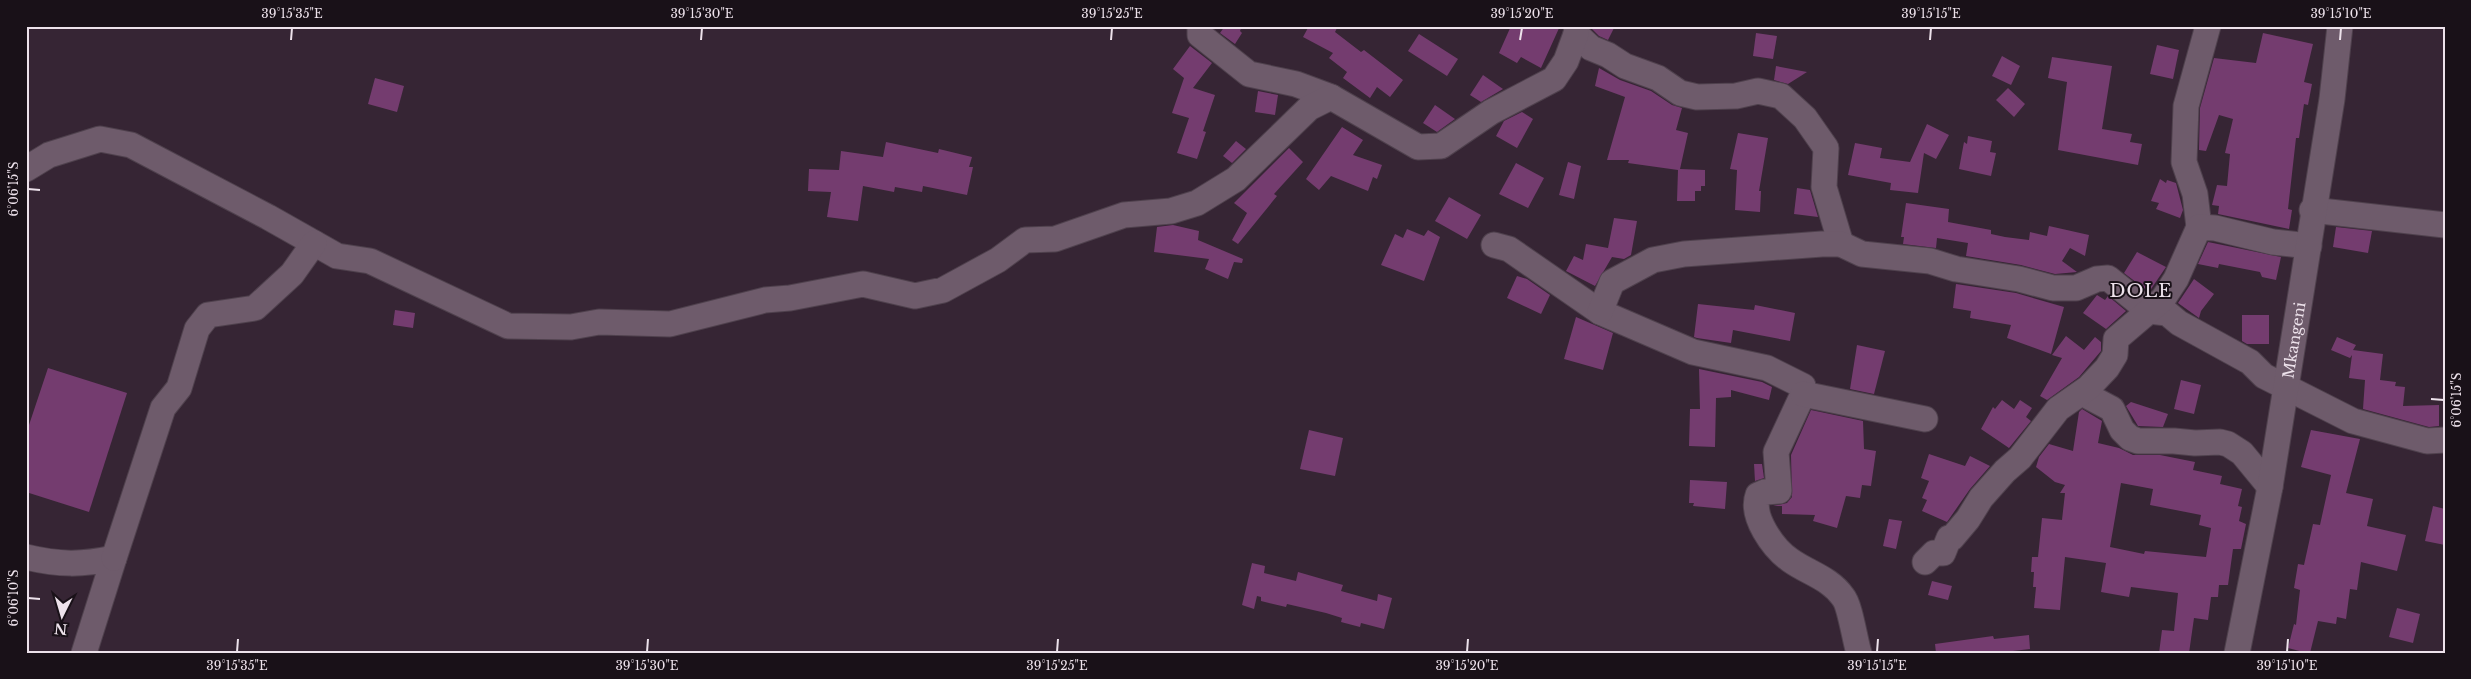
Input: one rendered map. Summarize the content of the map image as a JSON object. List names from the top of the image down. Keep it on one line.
{"streets":{"street":["Mkangeni"]},"districts":["DOLE"],"north":"bottom","coordinates":["39°15'35\"E","39°15'30\"E","39°15'25\"E","39°15'20\"E","39°15'15\"E","39°15'10\"E","6°06'15\"S","6°06'10\"S"]}
